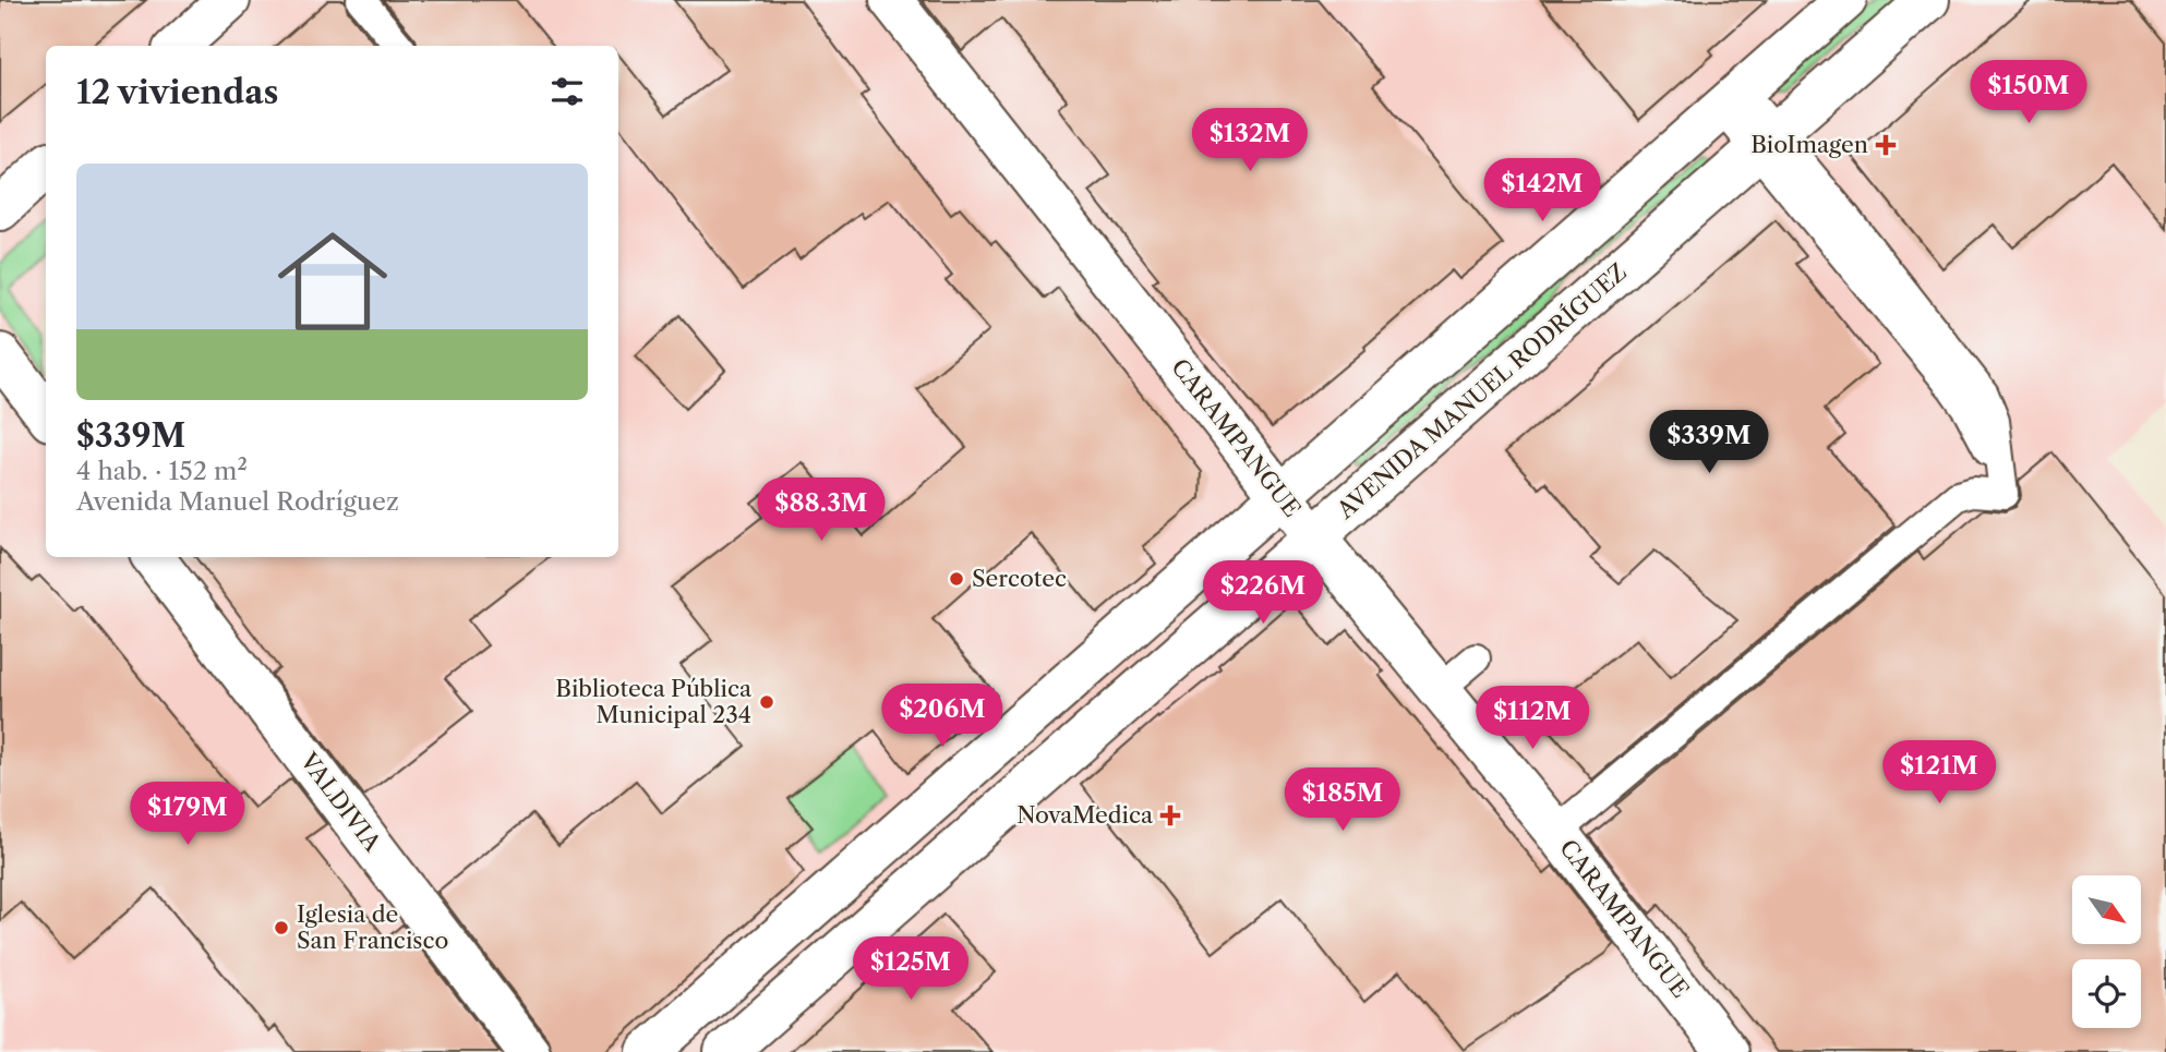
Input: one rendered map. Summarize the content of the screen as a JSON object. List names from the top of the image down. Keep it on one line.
{"streets":{"main road":["AVENIDA MANUEL RODRÍGUEZ","CARAMPANGUE","VALDIVIA"]},"crossings":[["AVENIDA MANUEL RODRÍGUEZ","CARAMPANGUE"]],"places":{"health":["BioImagen","NovaMedica"],"other":["Sercotec","Biblioteca Pública Municipal 234","Iglesia de San Francisco"]},"north":"bottom right","page":{"heading":"12 viviendas","price":["$150M","$132M","$142M","$339M","$88.3M","$226M","$206M","$112M","$121M","$185M","$179M","$125M"],"list":[{"name":"$339M","note":"4 hab. · 152 m² · Avenida Manuel Rodríguez"}]}}
